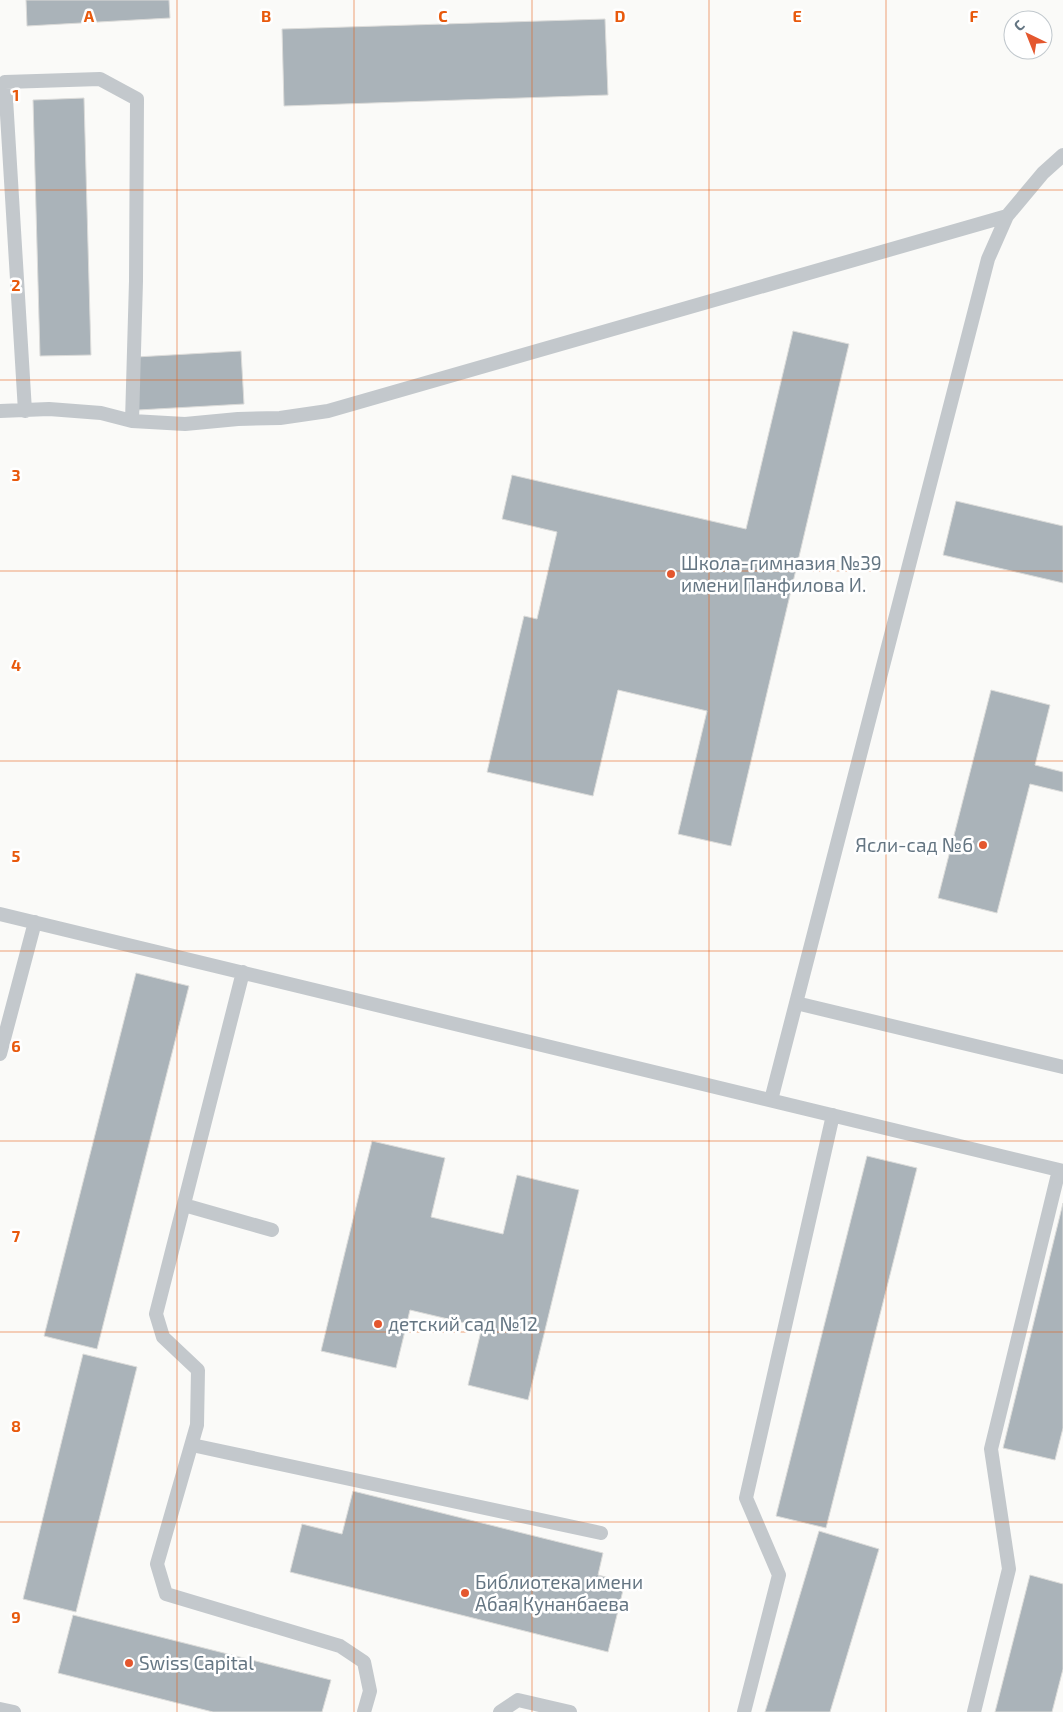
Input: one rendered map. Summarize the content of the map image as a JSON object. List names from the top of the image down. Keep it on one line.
{"places":["Школа-гимназия №39 имени Панфилова И.","Ясли-сад №6","детский сад №12","Библиотека имени Абая Кунанбаева","Swiss Capital"],"north":"top left","grid":{"columns":["A","B","C","D","E","F"],"rows":["1","2","3","4","5","6","7","8","9"]}}
